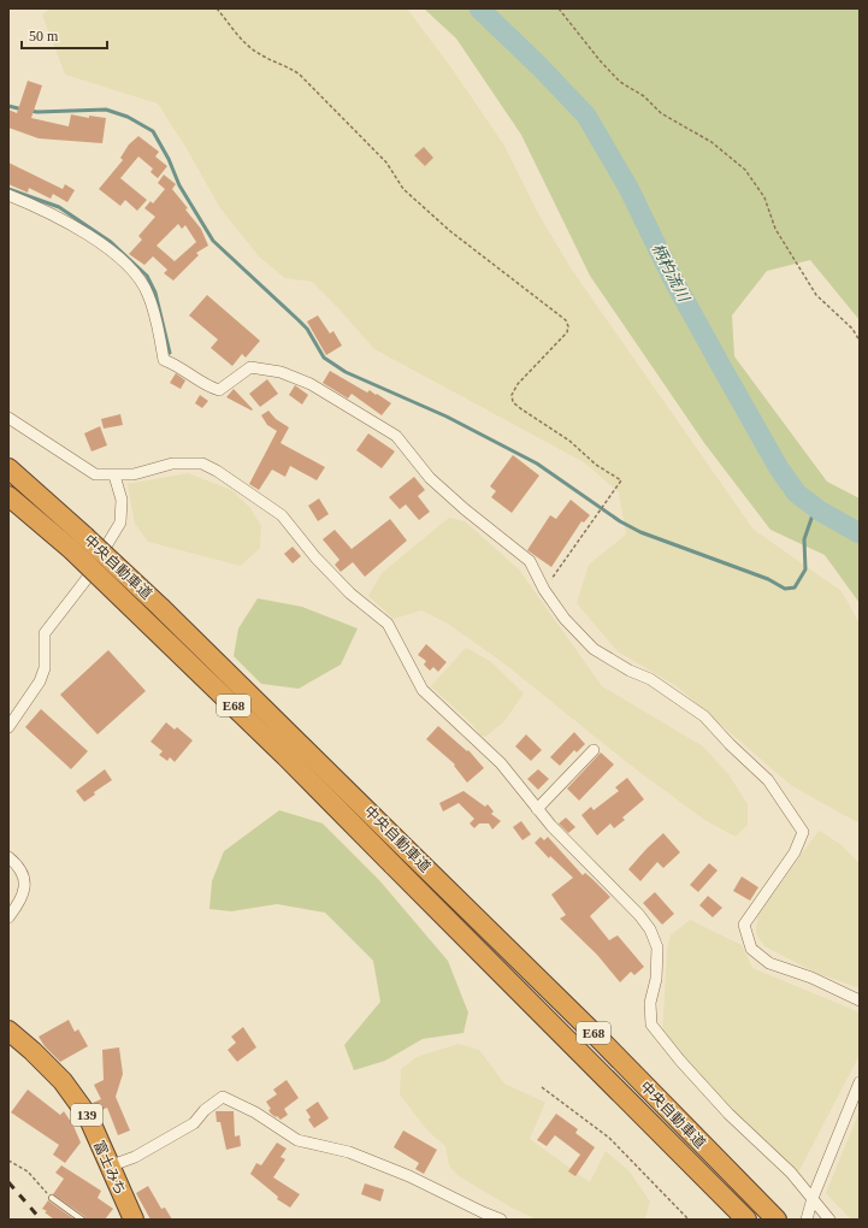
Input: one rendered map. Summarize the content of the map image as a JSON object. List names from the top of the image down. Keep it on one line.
{"streets":{"highway":["中央自動車道","E68","139","富士みち"]},"water":["柄杓流川"],"scale_bar":"50 m"}
